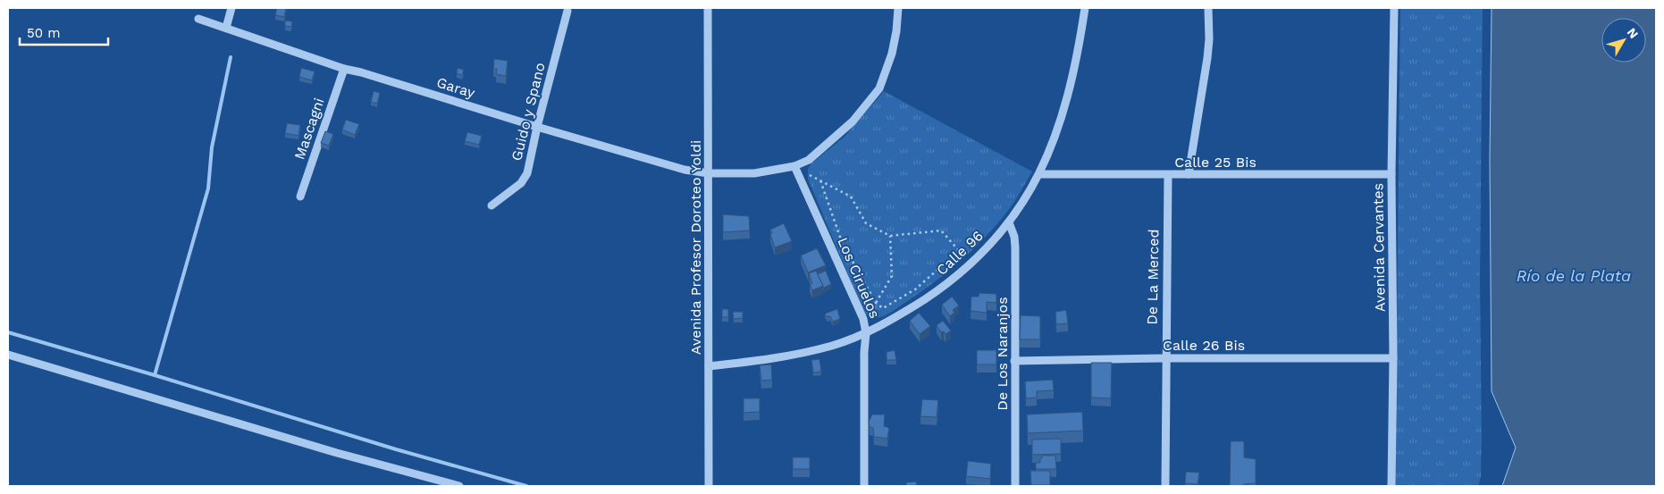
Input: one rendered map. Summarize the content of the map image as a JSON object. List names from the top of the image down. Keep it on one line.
{"streets":{"street":["Garay","Guido y Spano","Mascagni","Calle 25 Bis","Avenida Profesor Doroteo Yoldi","Avenida Cervantes","Calle 96","De La Merced","Los Ciruelos","Calle 26 Bis","De Los Naranjos"]},"crossings":[["Garay","Guido y Spano"],["Garay","Mascagni"],["Garay","Avenida Profesor Doroteo Yoldi"],["Garay","Los Ciruelos"],["Calle 25 Bis","Avenida Cervantes"],["Calle 25 Bis","Calle 96"],["Calle 25 Bis","De La Merced"],["Avenida Profesor Doroteo Yoldi","Calle 96"],["Avenida Cervantes","Calle 26 Bis"],["Calle 96","Los Ciruelos"],["Calle 96","De Los Naranjos"],["De La Merced","Calle 26 Bis"],["Calle 26 Bis","De Los Naranjos"]],"water":["Río de la Plata"],"scale_bar":"50 m","north":"top right"}
